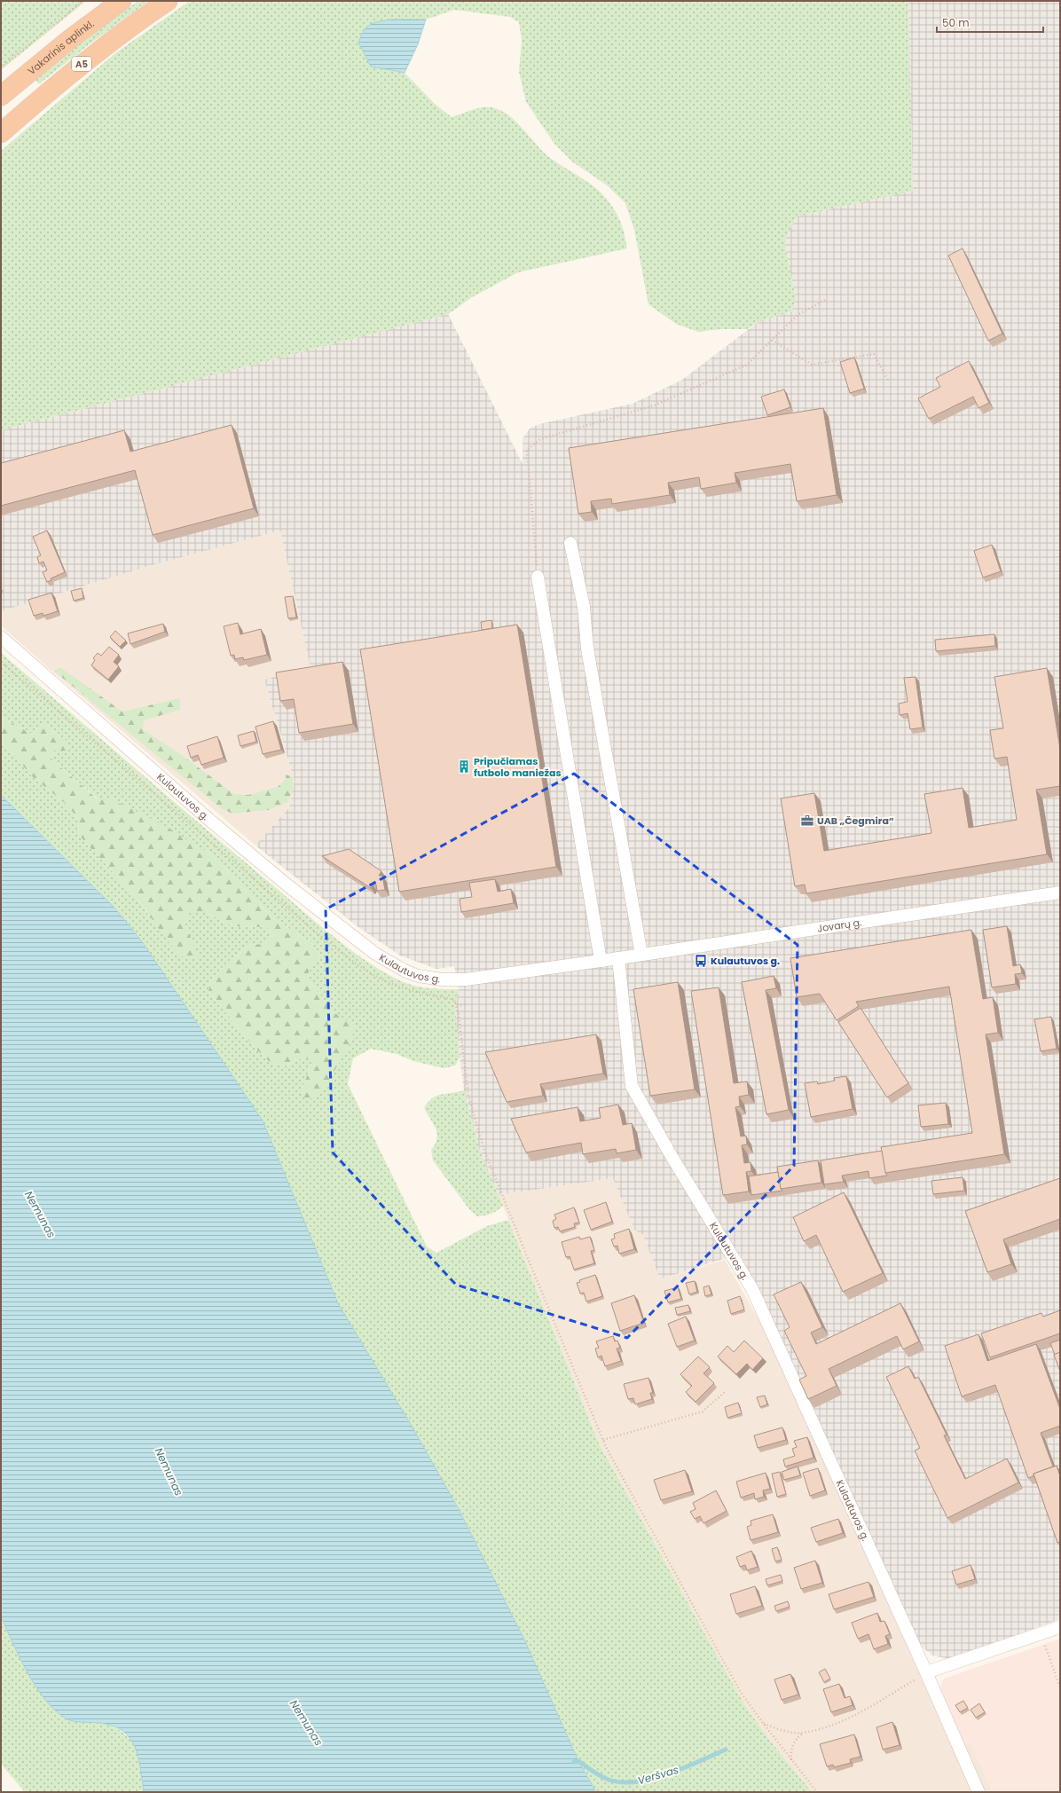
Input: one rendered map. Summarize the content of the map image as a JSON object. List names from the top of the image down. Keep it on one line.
{"streets":{"highway":["Vakarinis aplinkl.","A5"],"street":["Kulautuvos g.","Jovarų g."]},"crossings":[["Kulautuvos g.","Jovarų g."]],"water":["Nemunas","Veršvas"],"places":{"building":["Pripučiamas futbolo maniežas"],"office":["UAB „Čegmira“"],"bus stop":["Kulautuvos g."]},"scale_bar":"50 m"}
